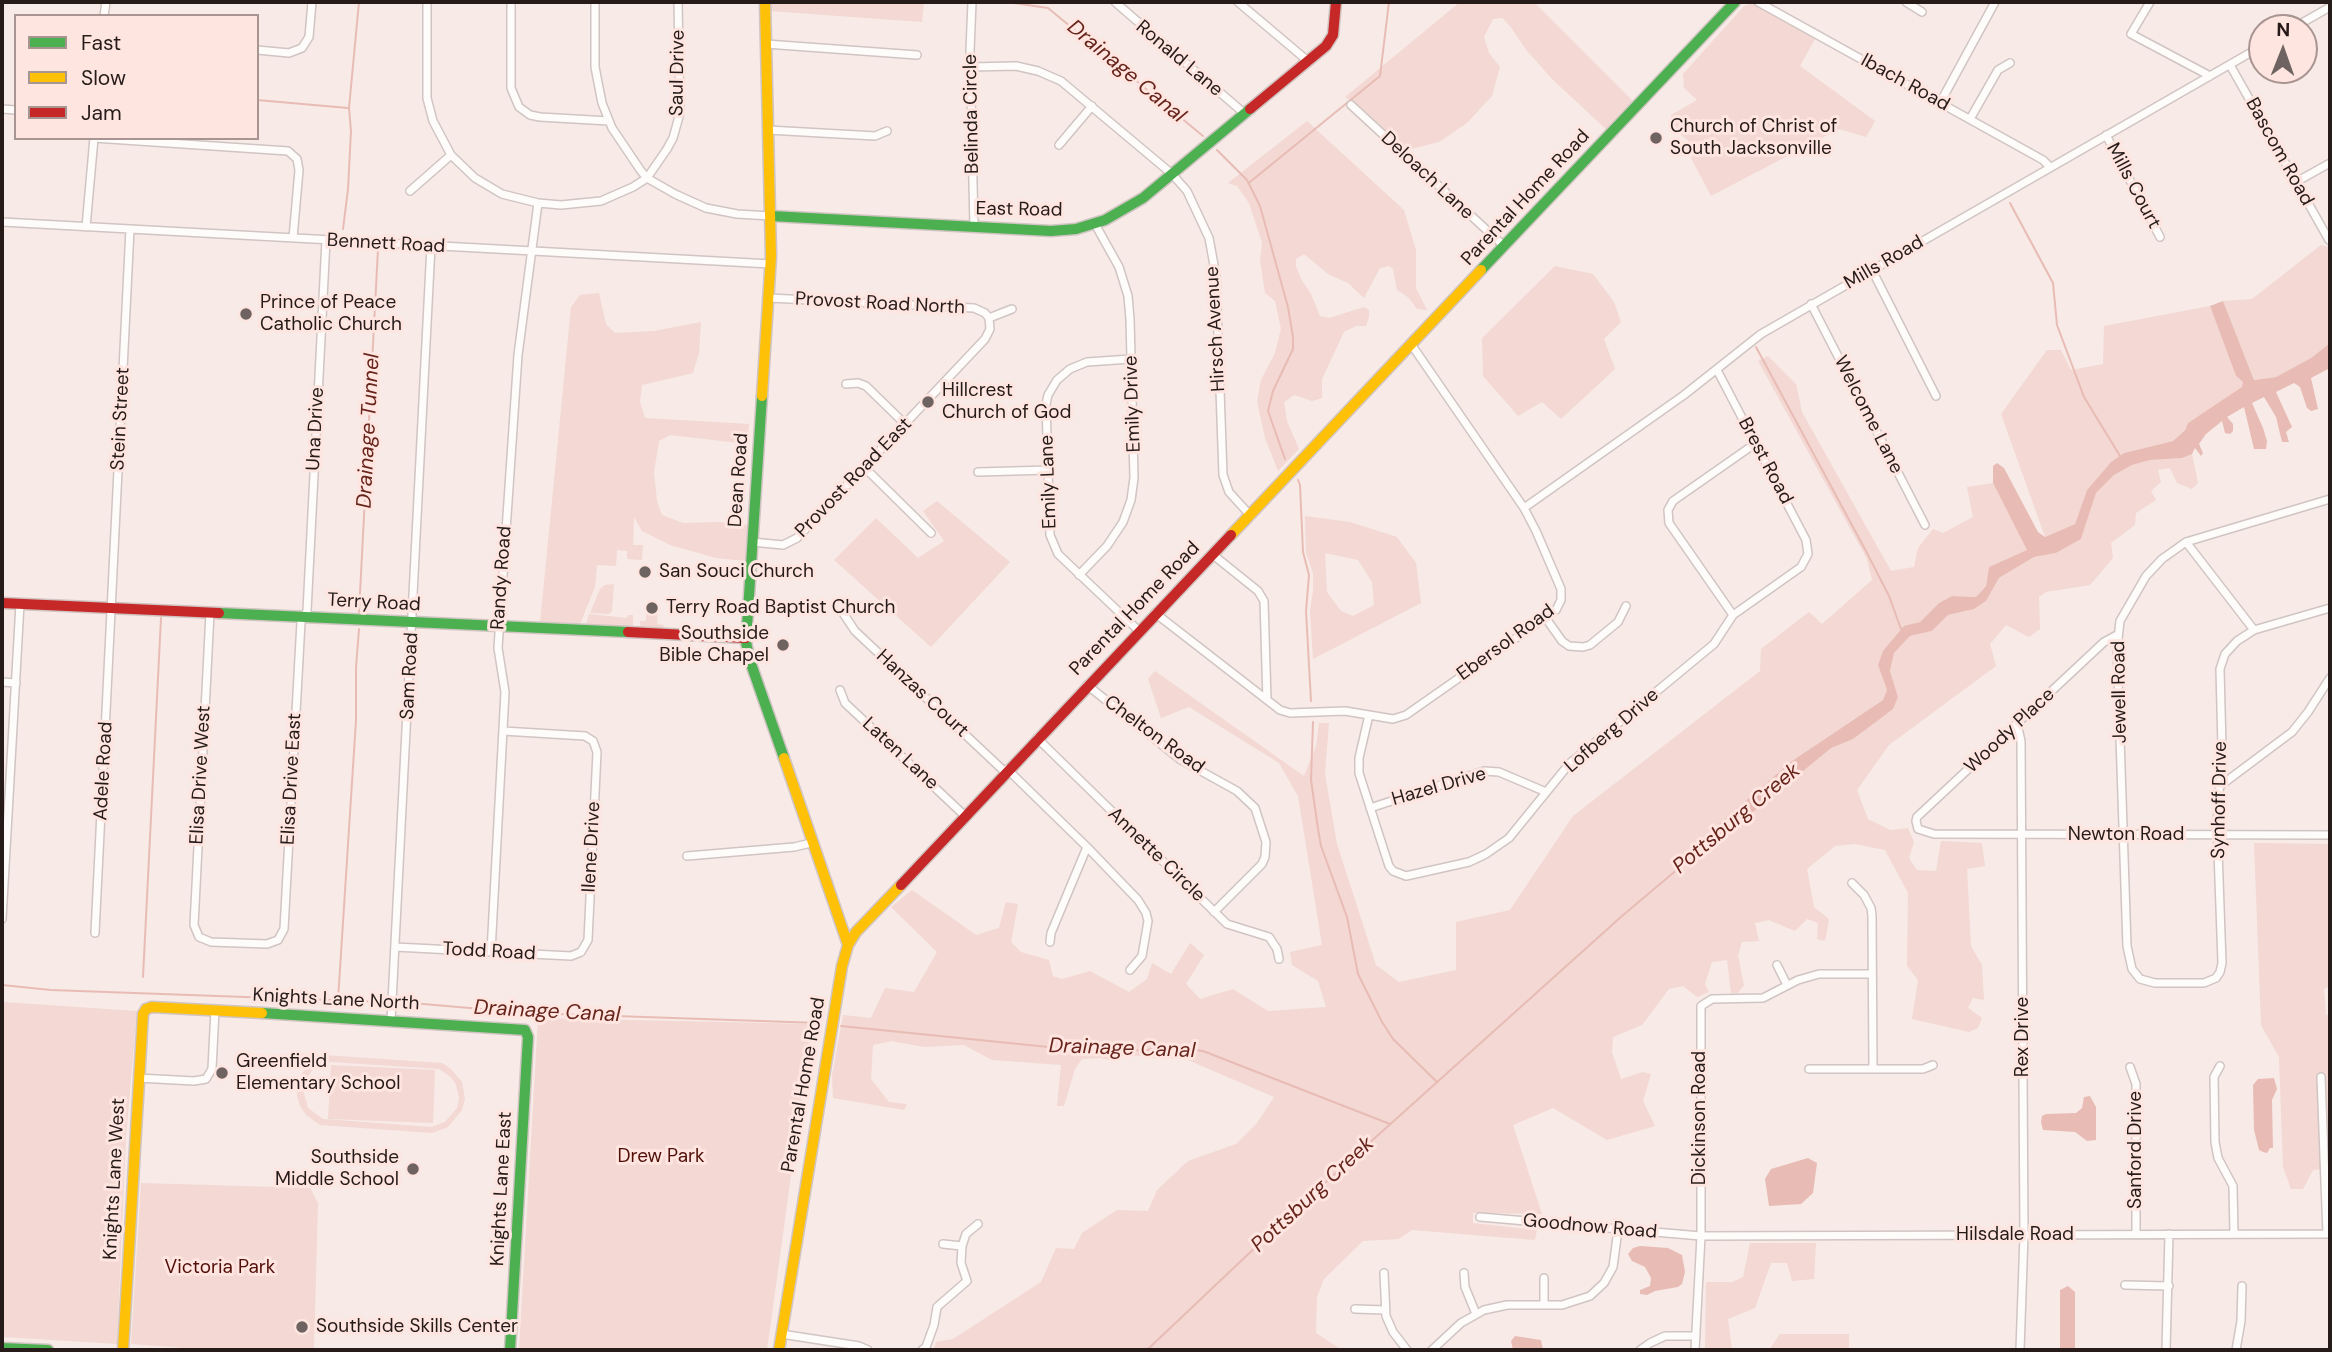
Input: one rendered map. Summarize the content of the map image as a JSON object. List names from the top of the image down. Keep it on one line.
{"streets":{"street":["Ronald Lane","Saul Drive","Ibach Road","Belinda Circle","Bascom Road","Deloach Lane","Mills Court","Parental Home Road","East Road","Bennett Road","Mills Road","Provost Road North","Hirsch Avenue","Emily Drive","Welcome Lane","Stein Street","Una Drive","Brest Road","Provost Road East","Dean Road","Emily Lane","Randy Road","Terry Road","Ebersol Road","Sam Road","Jewell Road","Hanzas Court","Lofberg Drive","Woody Place","Chelton Road","Laten Lane","Adele Road","Elisa Drive West","Elisa Drive East","Hazel Drive","Synhoff Drive","Newton Road","Ilene Drive","Annette Circle","Todd Road","Knights Lane North","Rex Drive","Dickinson Road","Sanford Drive","Knights Lane West","Knights Lane East","Goodnow Road","Hilsdale Road"]},"crossings":[["Ronald Lane","East Road"],["Ibach Road","Mills Road"],["Belinda Circle","East Road"],["Belinda Circle","Hirsch Avenue"],["Bascom Road","Mills Road"],["Deloach Lane","Parental Home Road"],["Mills Court","Mills Road"],["Parental Home Road","Hirsch Avenue"],["Parental Home Road","Dean Road"],["Parental Home Road","Emily Lane"],["Parental Home Road","Ebersol Road"],["Parental Home Road","Hanzas Court"],["Parental Home Road","Chelton Road"],["Parental Home Road","Laten Lane"],["Parental Home Road","Annette Circle"],["East Road","Hirsch Avenue"],["East Road","Emily Drive"],["East Road","Dean Road"],["Bennett Road","Stein Street"],["Bennett Road","Una Drive"],["Bennett Road","Dean Road"],["Bennett Road","Randy Road"],["Bennett Road","Sam Road"],["Mills Road","Welcome Lane"],["Mills Road","Brest Road"],["Mills Road","Ebersol Road"],["Provost Road North","Provost Road East"],["Provost Road North","Dean Road"],["Emily Drive","Emily Lane"],["Stein Street","Terry Road"],["Stein Street","Adele Road"],["Una Drive","Terry Road"],["Una Drive","Elisa Drive East"],["Brest Road","Lofberg Drive"],["Provost Road East","Dean Road"],["Dean Road","Terry Road"],["Randy Road","Terry Road"],["Randy Road","Ilene Drive"],["Randy Road","Todd Road"],["Terry Road","Sam Road"],["Terry Road","Adele Road"],["Terry Road","Elisa Drive West"],["Terry Road","Elisa Drive East"],["Sam Road","Todd Road"],["Sam Road","Knights Lane North"],["Jewell Road","Woody Place"],["Jewell Road","Synhoff Drive"],["Jewell Road","Newton Road"],["Lofberg Drive","Hazel Drive"],["Woody Place","Newton Road"],["Woody Place","Rex Drive"],["Chelton Road","Annette Circle"],["Elisa Drive West","Elisa Drive East"],["Synhoff Drive","Newton Road"],["Newton Road","Rex Drive"],["Ilene Drive","Todd Road"],["Knights Lane North","Knights Lane West"],["Knights Lane North","Knights Lane East"],["Rex Drive","Hilsdale Road"],["Dickinson Road","Goodnow Road"],["Dickinson Road","Hilsdale Road"],["Sanford Drive","Hilsdale Road"],["Goodnow Road","Hilsdale Road"]],"water":["Drainage Canal","Drainage Tunnel","Pottsburg Creek"],"parks":["Drew Park","Victoria Park"],"places":["Church of Christ of South Jacksonville","Prince of Peace Catholic Church","Hillcrest Church of God","San Souci Church","Terry Road Baptist Church","Southside Bible Chapel","Greenfield Elementary School","Southside Middle School","Southside Skills Center"],"legend":["Fast","Slow","Jam"],"north":"top"}
